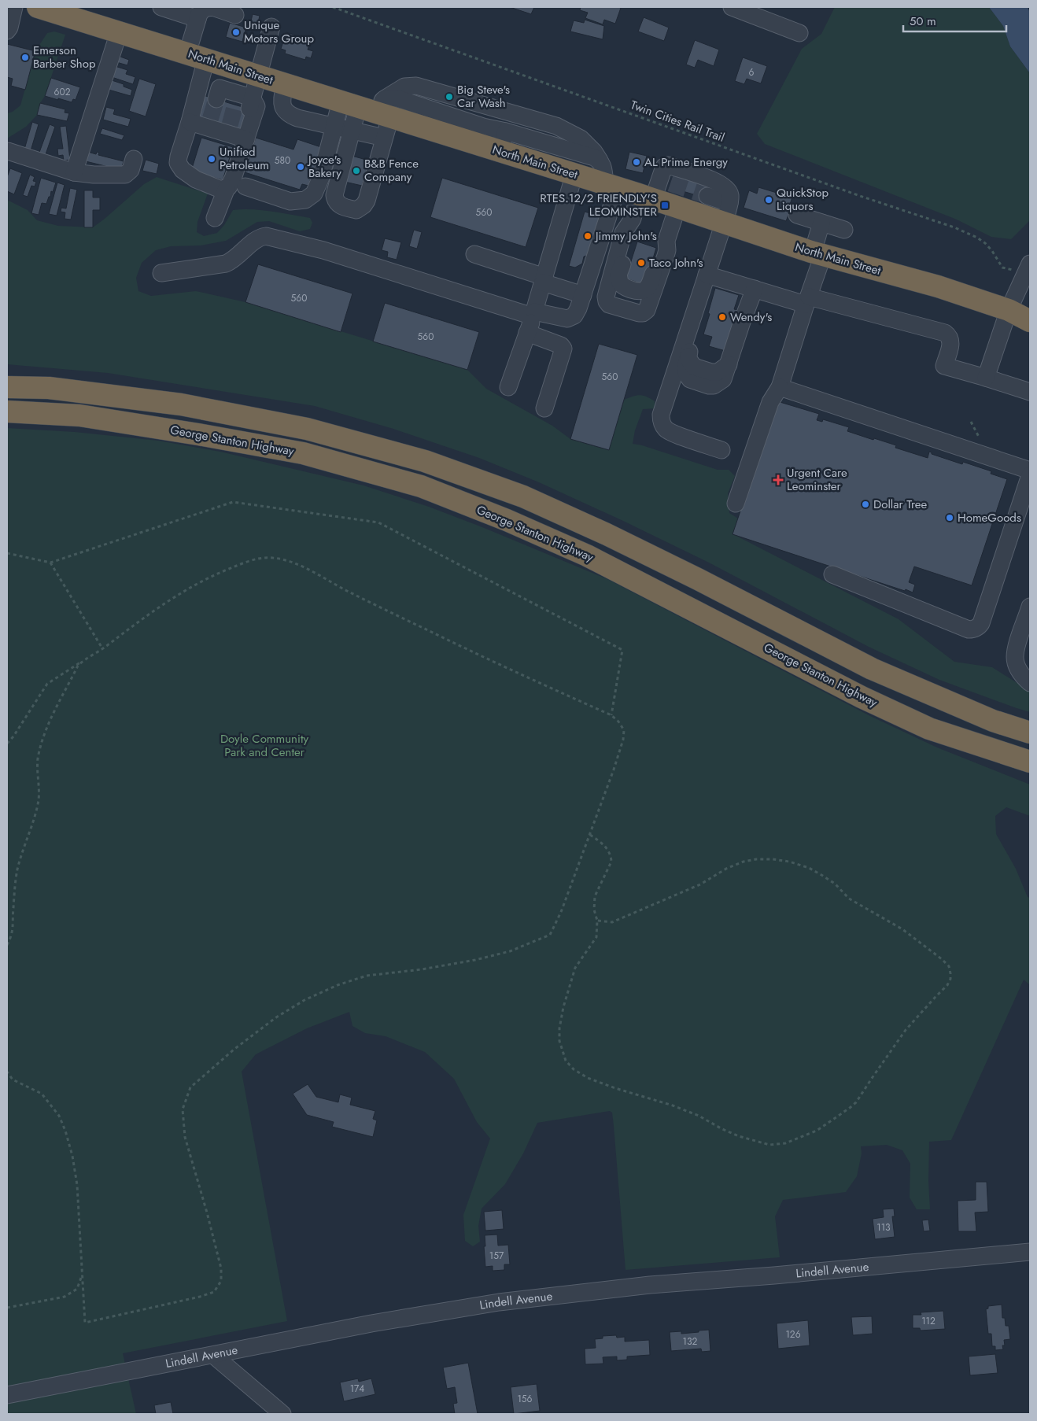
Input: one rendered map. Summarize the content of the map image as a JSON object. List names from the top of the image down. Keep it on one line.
{"streets":{"highway":["North Main Street","George Stanton Highway"],"street":["Lindell Avenue"],"path":["Twin Cities Rail Trail"]},"parks":["Doyle Community Park and Center"],"places":{"other":["Unique Motors Group","Emerson Barber Shop","Big Steve's Car Wash","Unified Petroleum","AL Prime Energy","Joyce's Bakery","B&B Fence Company","QuickStop Liquors","Jimmy John's","Taco John's","Wendy's","Dollar Tree","HomeGoods"],"transit":["RTES.12/2 FRIENDLY'S LEOMINSTER"],"health":["Urgent Care Leominster"]},"house_numbers":["6","602","580","560","560","560","560","113","157","112","126","132","174","156"],"scale_bar":"50 m"}
